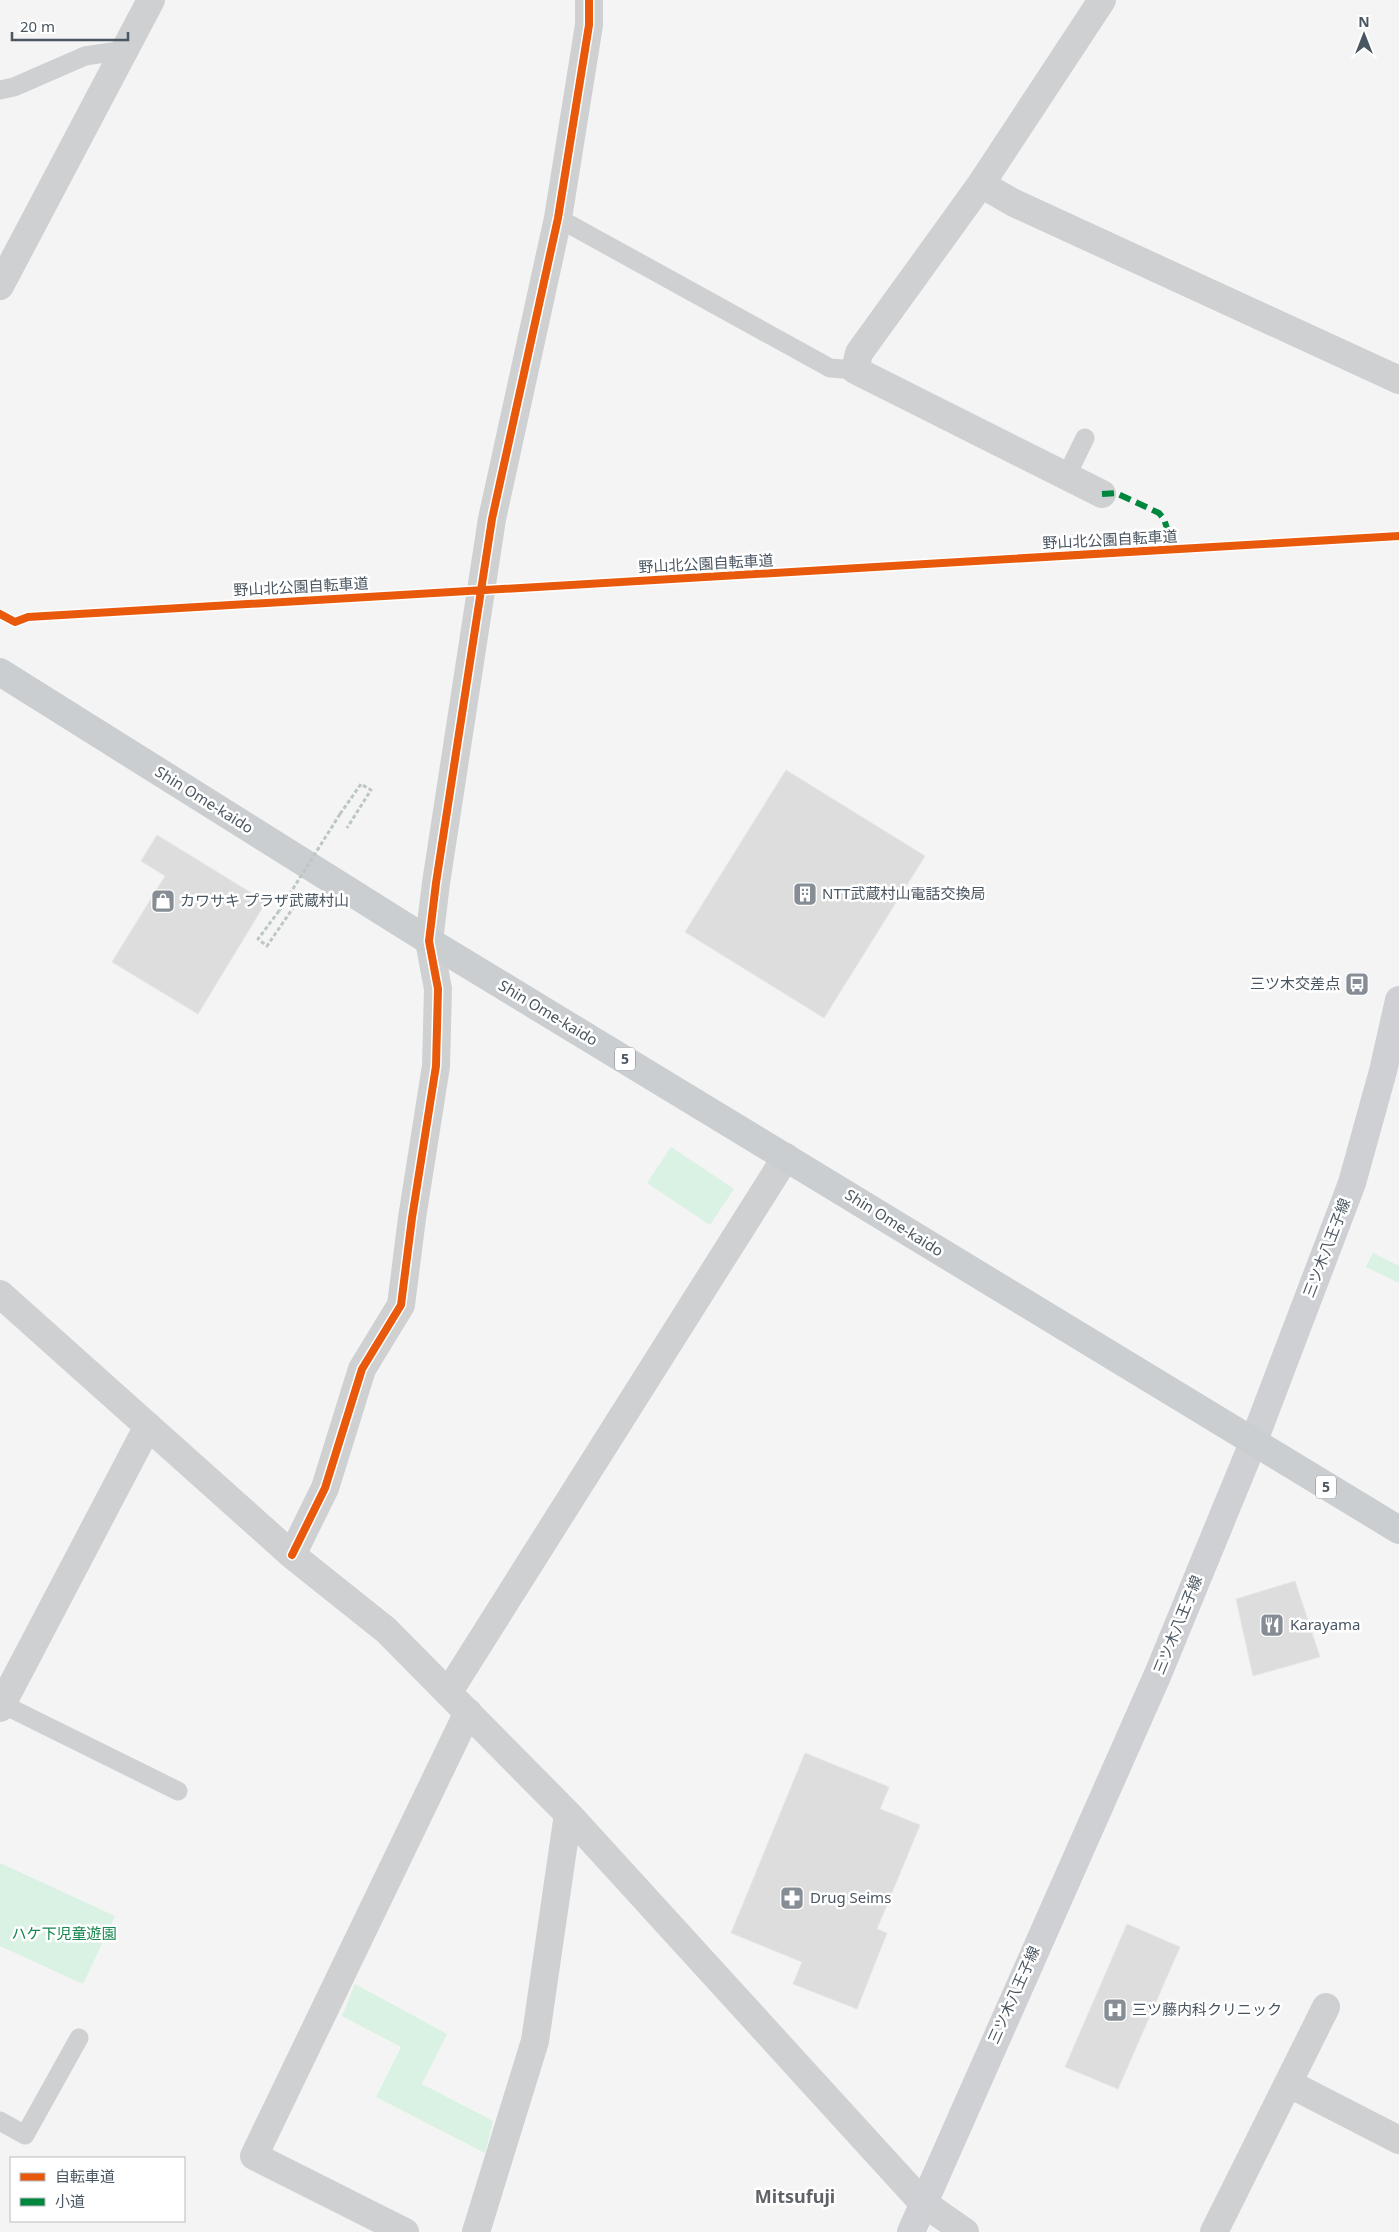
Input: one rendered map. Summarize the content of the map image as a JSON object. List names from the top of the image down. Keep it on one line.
{"streets":{"main road":["Shin Ome-kaido","5","三ツ木八王子線"],"cycle path":["野山北公園自転車道"]},"crossings":[["Shin Ome-kaido","5"],["Shin Ome-kaido","三ツ木八王子線"],["5","三ツ木八王子線"]],"districts":["Mitsufuji"],"parks":["ハケ下児童遊園"],"places":{"building":["NTT武蔵村山電話交換局"],"shop":["カワサキ プラザ武蔵村山"],"bus stop":["三ツ木交差点"],"restaurant":["Karayama"],"pharmacy":["Drug Seims"],"hospital":["三ツ藤内科クリニック"]},"legend":["自転車道","小道"],"scale_bar":"20 m","north":"top"}
